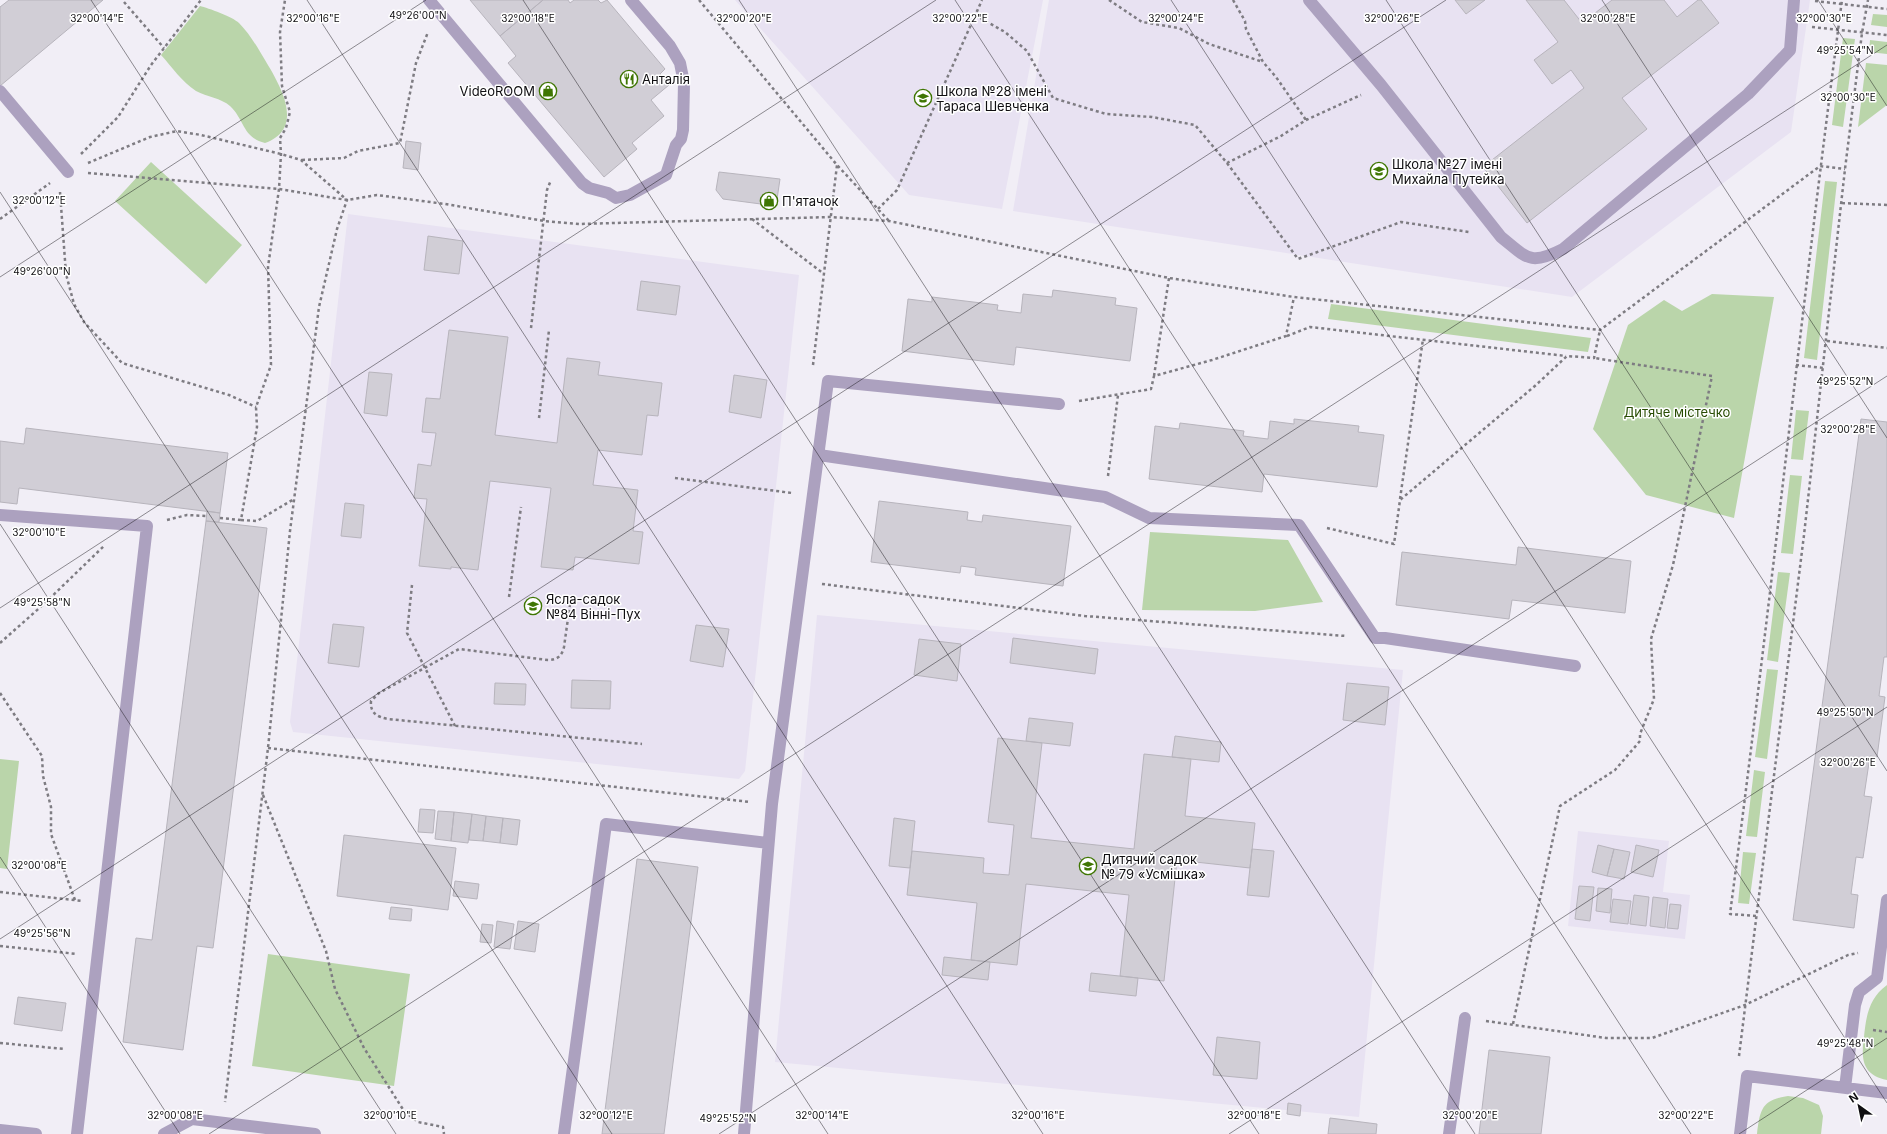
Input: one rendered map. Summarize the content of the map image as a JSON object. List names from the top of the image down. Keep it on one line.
{"parks":["Дитяче містечко"],"places":{"restaurant":["Анталія"],"shop":["VideoROOM","П'ятачок"],"school or university":["Школа №28 імені Тараса Шевченка","Школа №27 імені Михайла Путейка","Ясла-садок №84 Вінні-Пух","Дитячий садок № 79 «Усмішка»"]},"north":"top left","coordinates":["49°26'00\"N","32°00'28\"E","32°00'14\"E","32°00'16\"E","32°00'18\"E","32°00'20\"E","32°00'22\"E","32°00'24\"E","32°00'26\"E","32°00'30\"E","49°25'54\"N","32°00'12\"E","49°25'52\"N","32°00'10\"E","49°25'58\"N","49°25'50\"N","32°00'08\"E","49°25'56\"N","49°25'48\"N"]}
